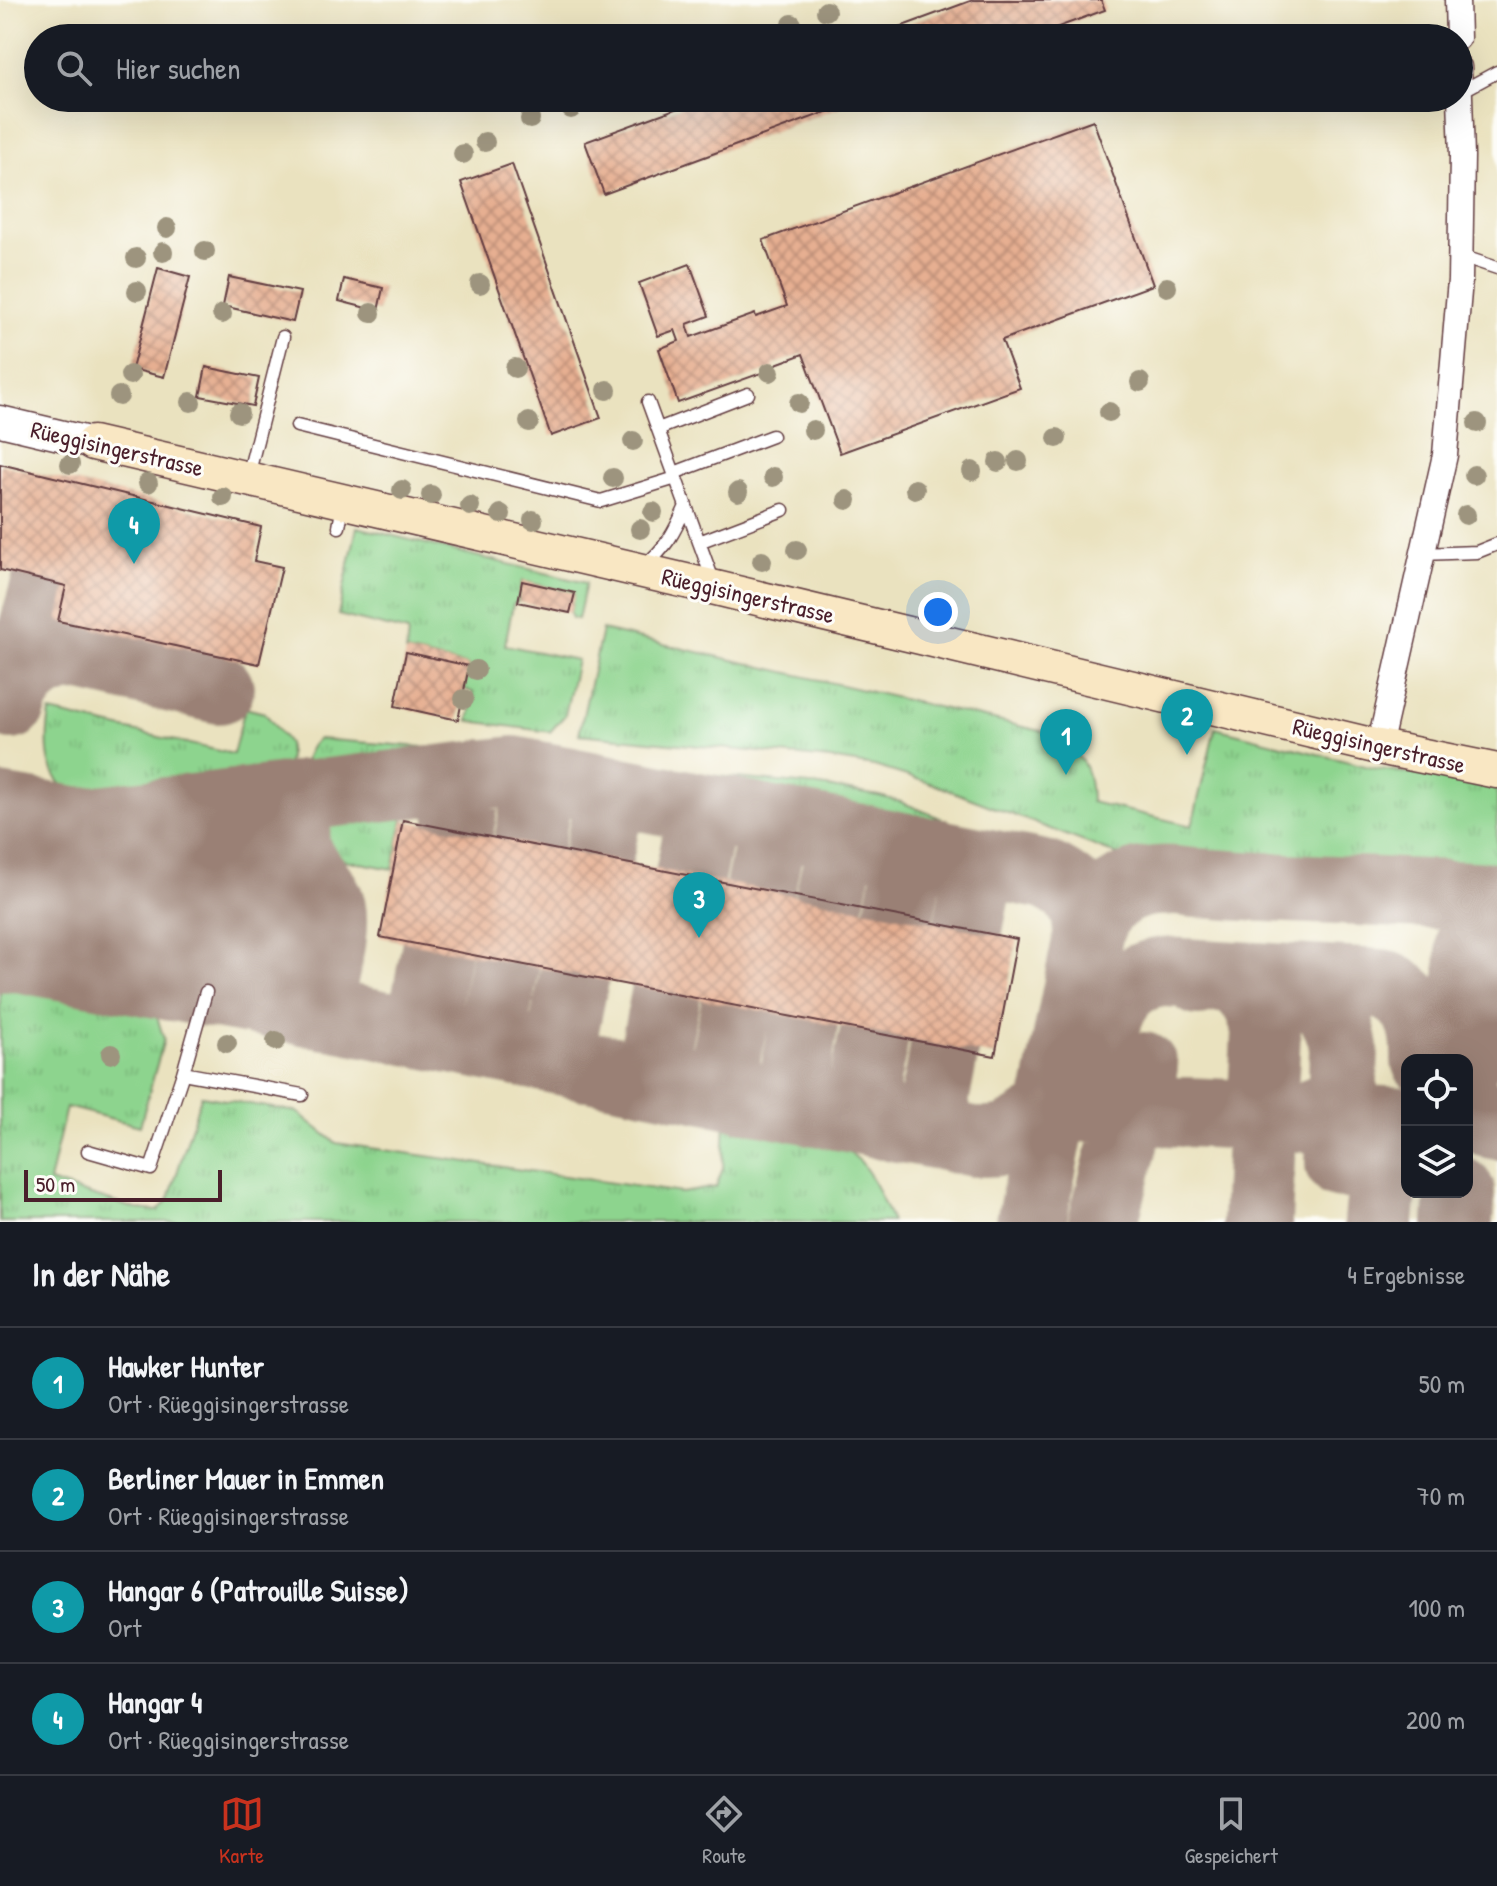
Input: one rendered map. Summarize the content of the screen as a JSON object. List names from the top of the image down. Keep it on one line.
{"streets":{"main road":["Rüeggisingerstrasse"]},"scale_bar":"50 m","page":{"search":"Hier suchen","pins":["4","2","1","3"],"scale":"50 m","heading":["In der Nähe","4 Ergebnisse"],"list":[{"mark":"1","name":"Hawker Hunter","note":"Ort · Rüeggisingerstrasse","value":"50 m"},{"mark":"2","name":"Berliner Mauer in Emmen","note":"Ort · Rüeggisingerstrasse","value":"70 m"},{"mark":"3","name":"Hangar 6 (Patrouille Suisse)","note":"Ort","value":"100 m"},{"mark":"4","name":"Hangar 4","note":"Ort · Rüeggisingerstrasse","value":"200 m"}],"nav":["Karte","Route","Gespeichert"]}}
